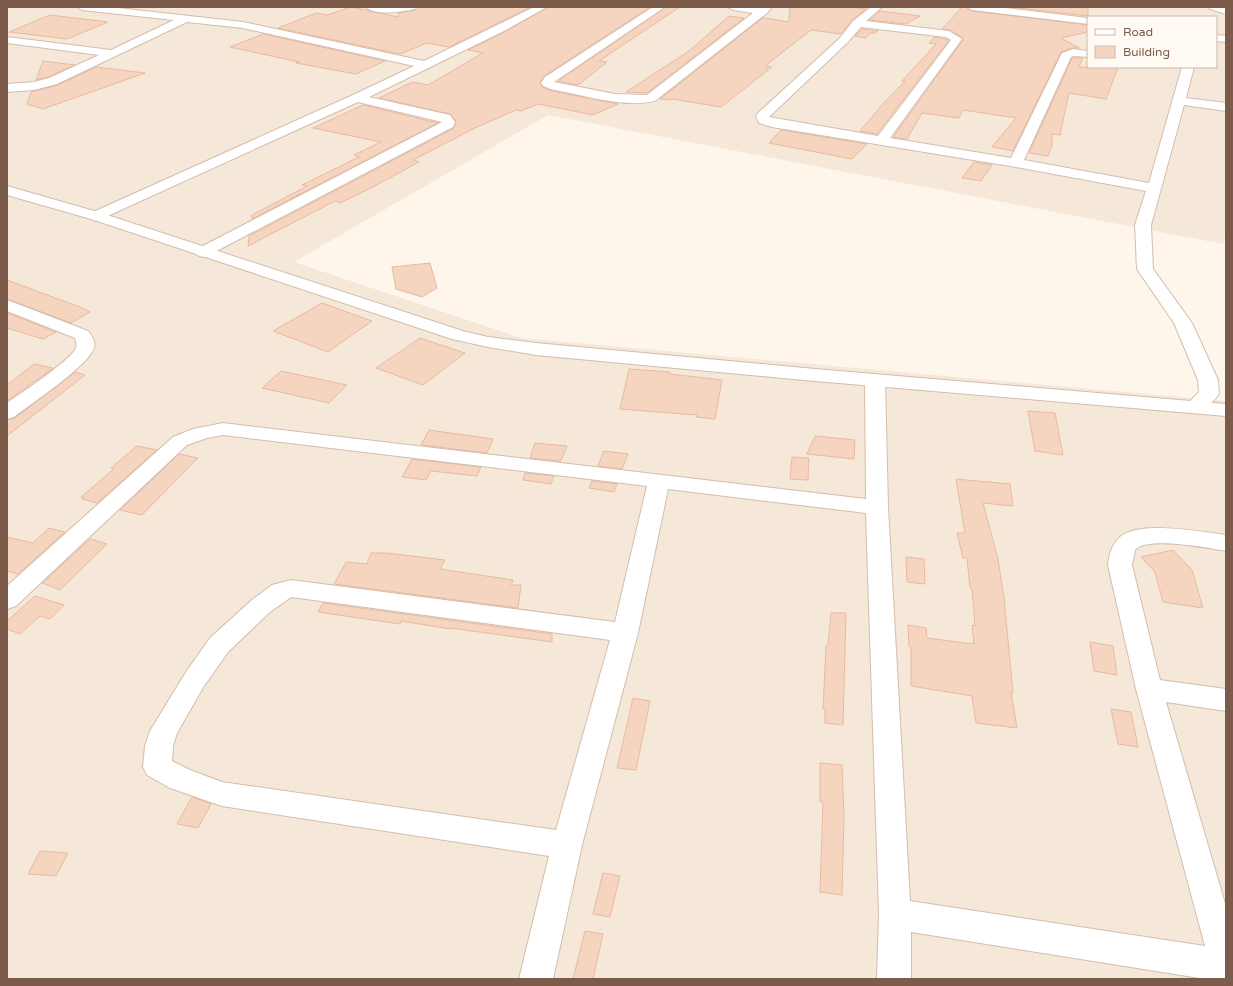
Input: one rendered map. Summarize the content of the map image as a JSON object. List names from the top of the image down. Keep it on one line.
{"legend":["Road","Building"]}
